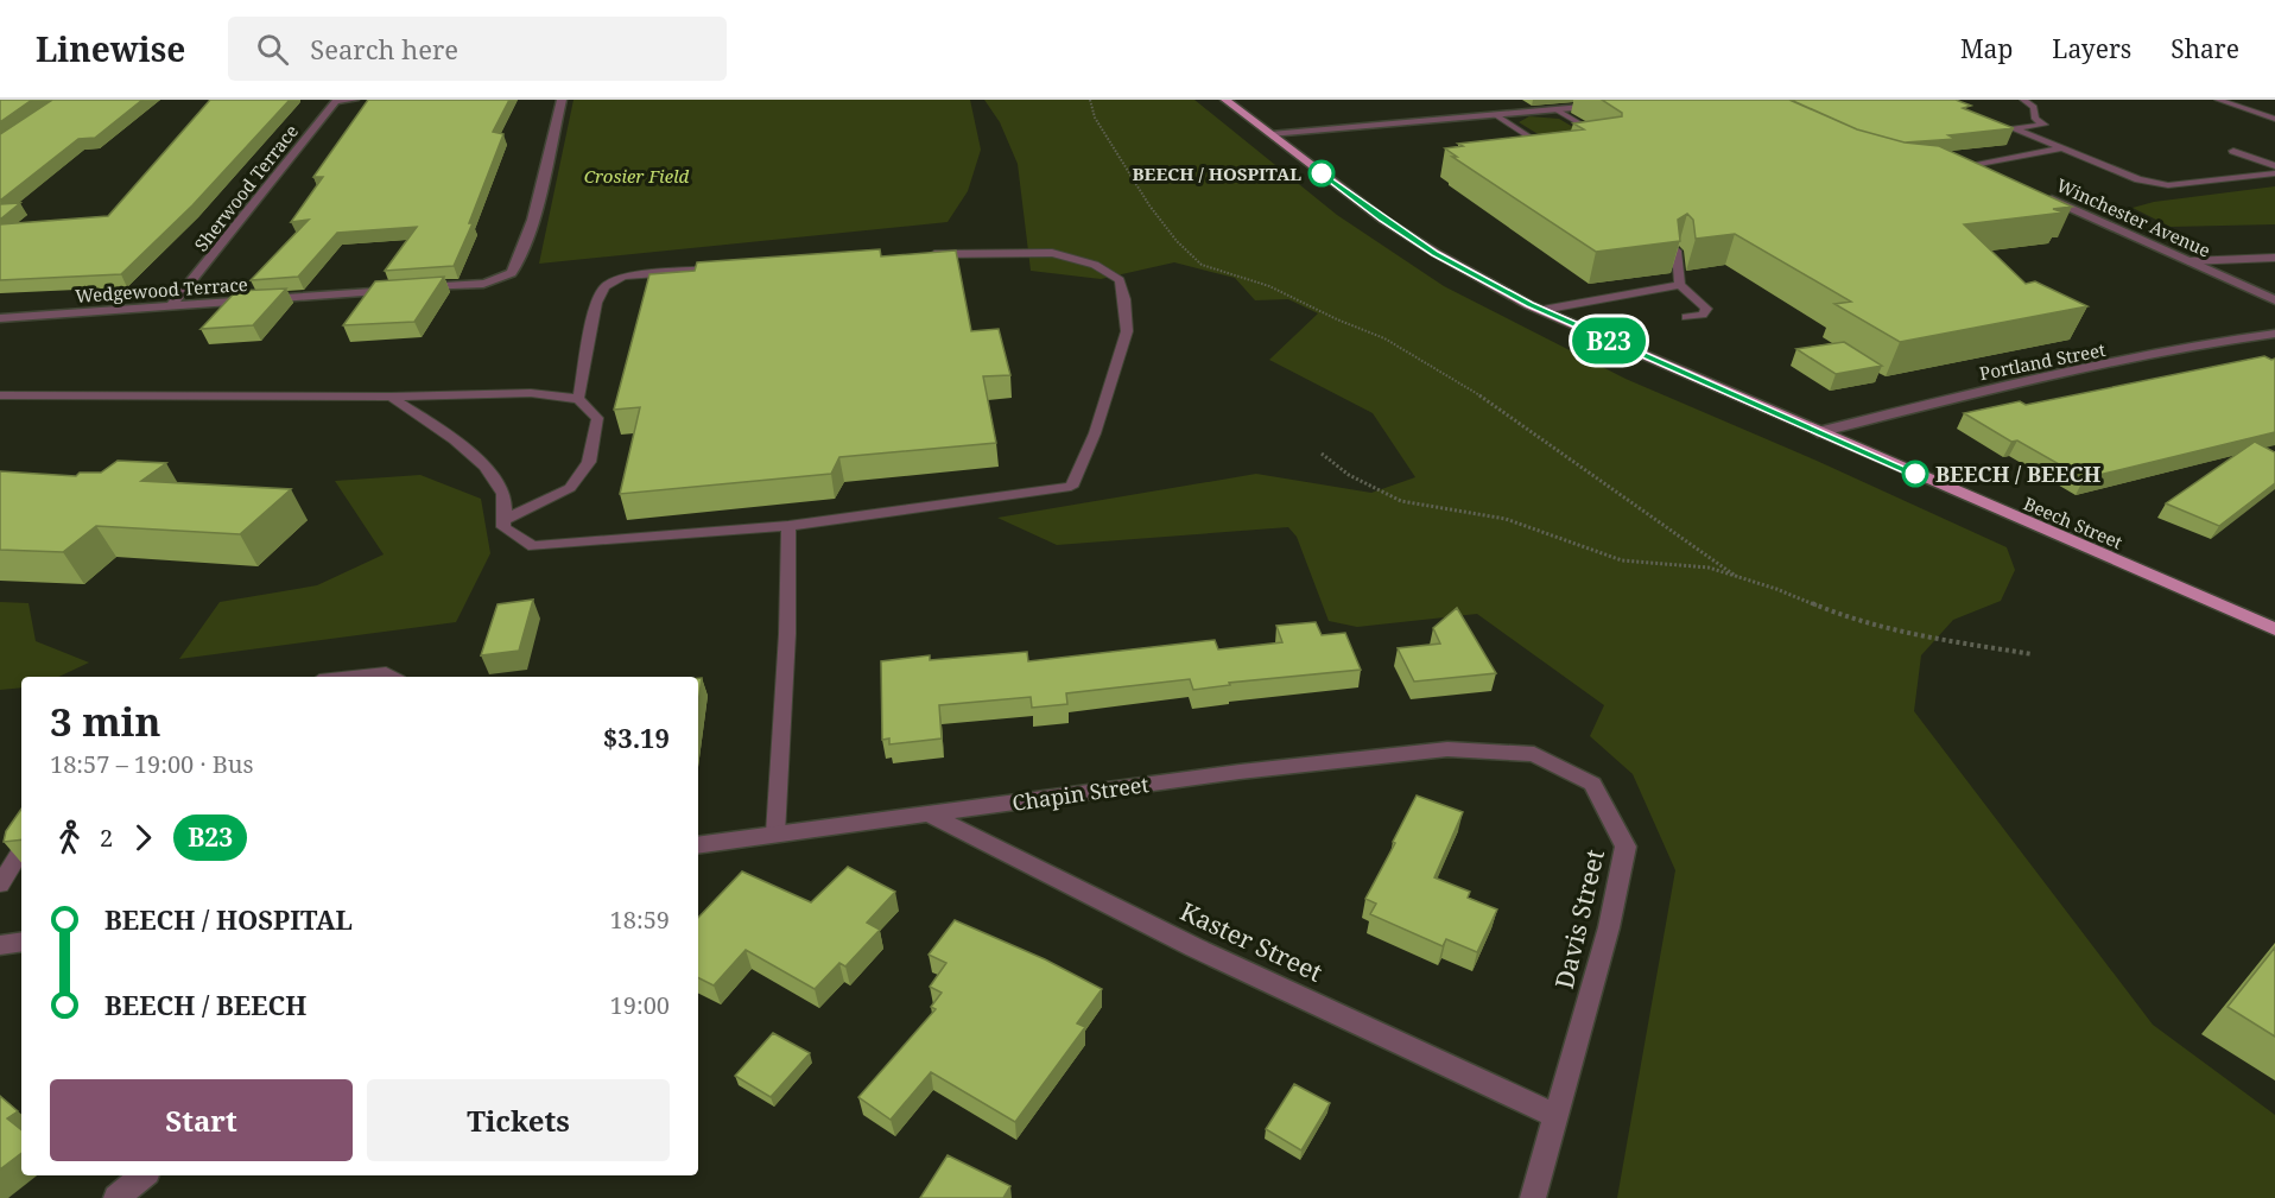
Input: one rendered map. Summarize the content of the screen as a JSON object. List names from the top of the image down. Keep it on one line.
{"streets":{"main road":["Beech Street"],"street":["Sherwood Terrace","Winchester Avenue","Wedgewood Terrace","Portland Street","Chapin Street","Davis Street","Kaster Street"]},"crossings":[["Sherwood Terrace","Wedgewood Terrace"],["Portland Street","Beech Street"],["Chapin Street","Davis Street"],["Chapin Street","Kaster Street"],["Davis Street","Kaster Street"]],"parks":["Crosier Field"],"places":["BEECH / HOSPITAL","BEECH / BEECH"],"lines":["bus line B23"],"page":{"header":"Linewise","search":"Search here","nav":["Map","Layers","Share"],"on_map":"B23","heading":["3 min","18:57 – 19:00 · Bus","$3.19"],"legs":["2","B23"],"list":[{"name":"BEECH / HOSPITAL","value":"18:59"},{"name":"BEECH / BEECH","value":"19:00"}],"buttons":["Start","Tickets"]}}
